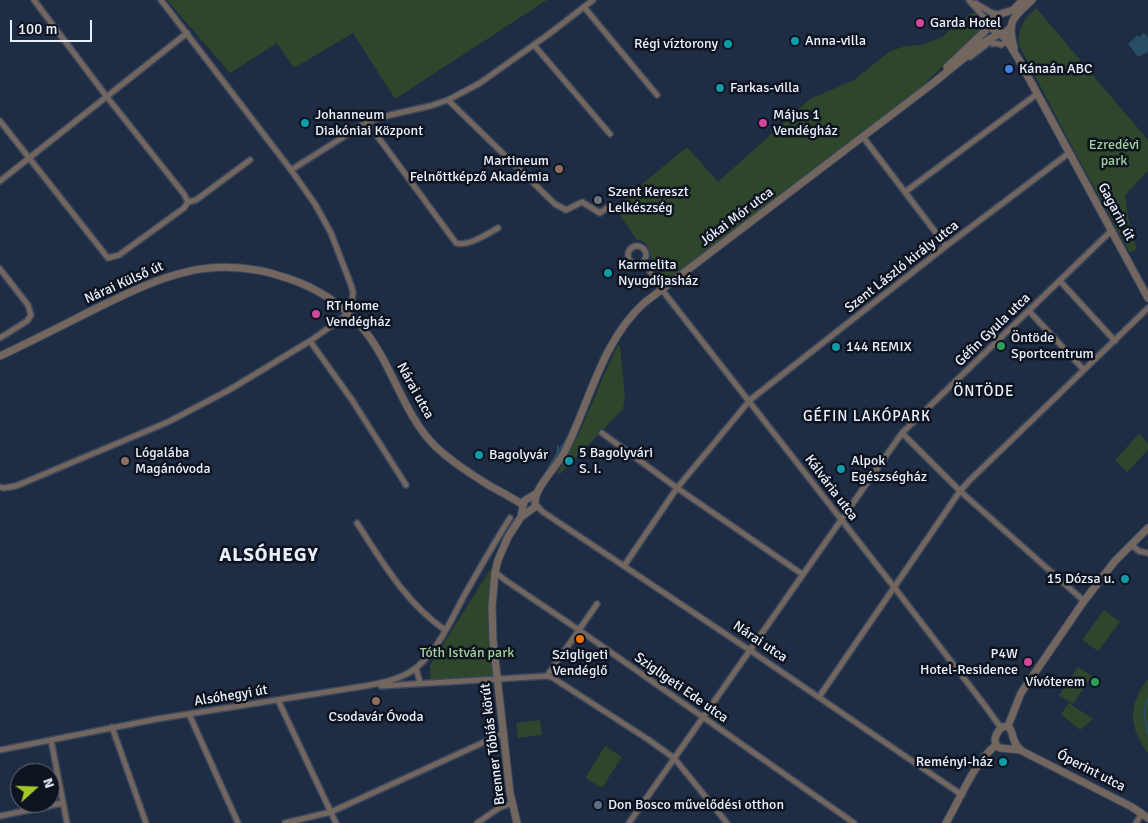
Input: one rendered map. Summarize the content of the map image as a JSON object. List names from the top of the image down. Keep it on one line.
{"streets":{"street":["Gagarin út","Jókai Mór utca","Szent László király utca","Nárai Külső út","Géfin Gyula utca","Nárai utca","Kálvária utca","Szigligeti Ede utca","Alsóhegyi út","Brenner Tóbiás körút","Óperint utca"]},"crossings":[["Gagarin út","Jókai Mór utca"],["Gagarin út","Szent László király utca"],["Gagarin út","Géfin Gyula utca"],["Jókai Mór utca","Nárai utca"],["Jókai Mór utca","Kálvária utca"],["Jókai Mór utca","Brenner Tóbiás körút"],["Szent László király utca","Nárai utca"],["Szent László király utca","Kálvária utca"],["Nárai Külső út","Nárai utca"],["Géfin Gyula utca","Nárai utca"],["Géfin Gyula utca","Kálvária utca"],["Géfin Gyula utca","Szigligeti Ede utca"],["Nárai utca","Brenner Tóbiás körút"],["Szigligeti Ede utca","Brenner Tóbiás körút"]],"districts":["ÖNTÖDE","GÉFIN LAKÓPARK","ALSÓHEGY"],"parks":["Ezredévi park","Tóth István park"],"places":["Garda Hotel","Anna-villa","Régi víztorony","Kánaán ABC","Farkas-villa","Johanneum Diakóniai Központ","Május 1 Vendégház","Martineum Felnőttképző Akadémia","Szent Kereszt Lelkészség","Karmelita Nyugdíjasház","RT Home Vendégház","Öntöde Sportcentrum","144 REMIX","Bagolyvár","Lógalába Magánóvoda","5 Bagolyvári S. I.","Alpok Egészségház","15 Dózsa u.","Szigligeti Vendéglő","P4W Hotel-Residence","Vívóterem","Csodavár Óvoda","Reményi-ház","Don Bosco művelődési otthon"],"scale_bar":"100 m","north":"right"}
